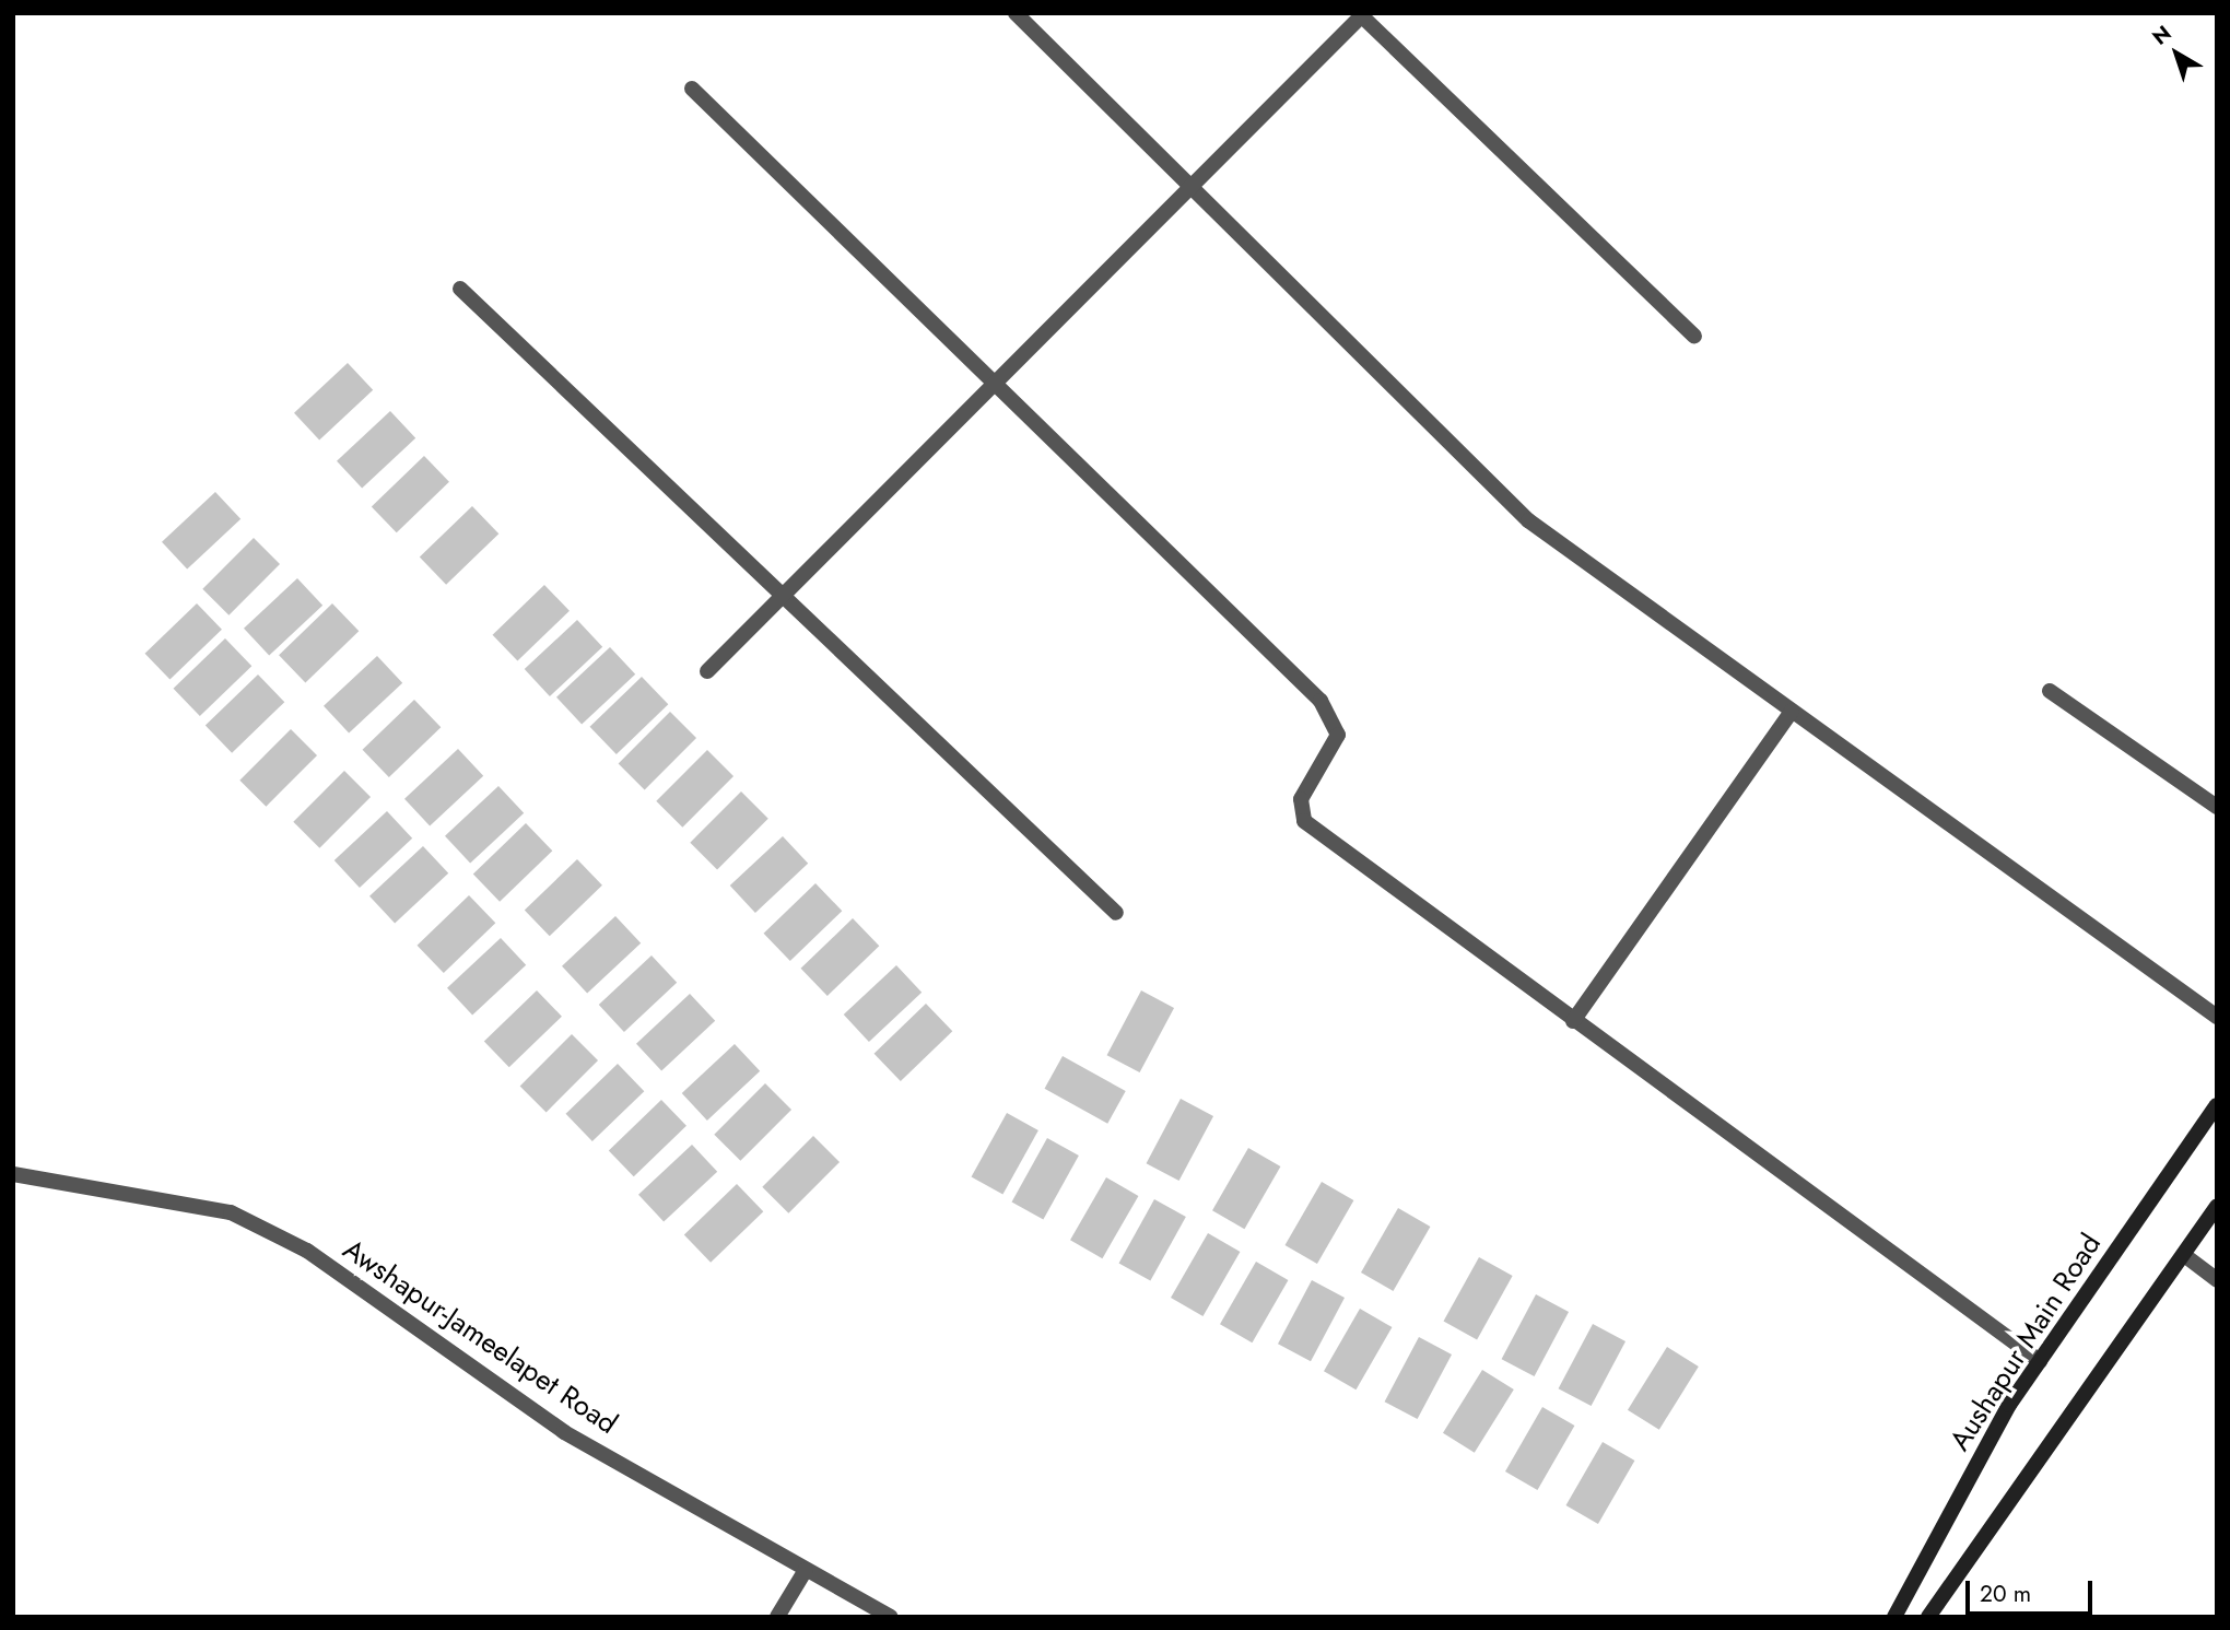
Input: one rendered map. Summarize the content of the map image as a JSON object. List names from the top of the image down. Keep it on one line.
{"streets":{"street":["Awshapur-Jameelapet Road","Aushapur Main Road"]},"scale_bar":"20 m","north":"top left"}
